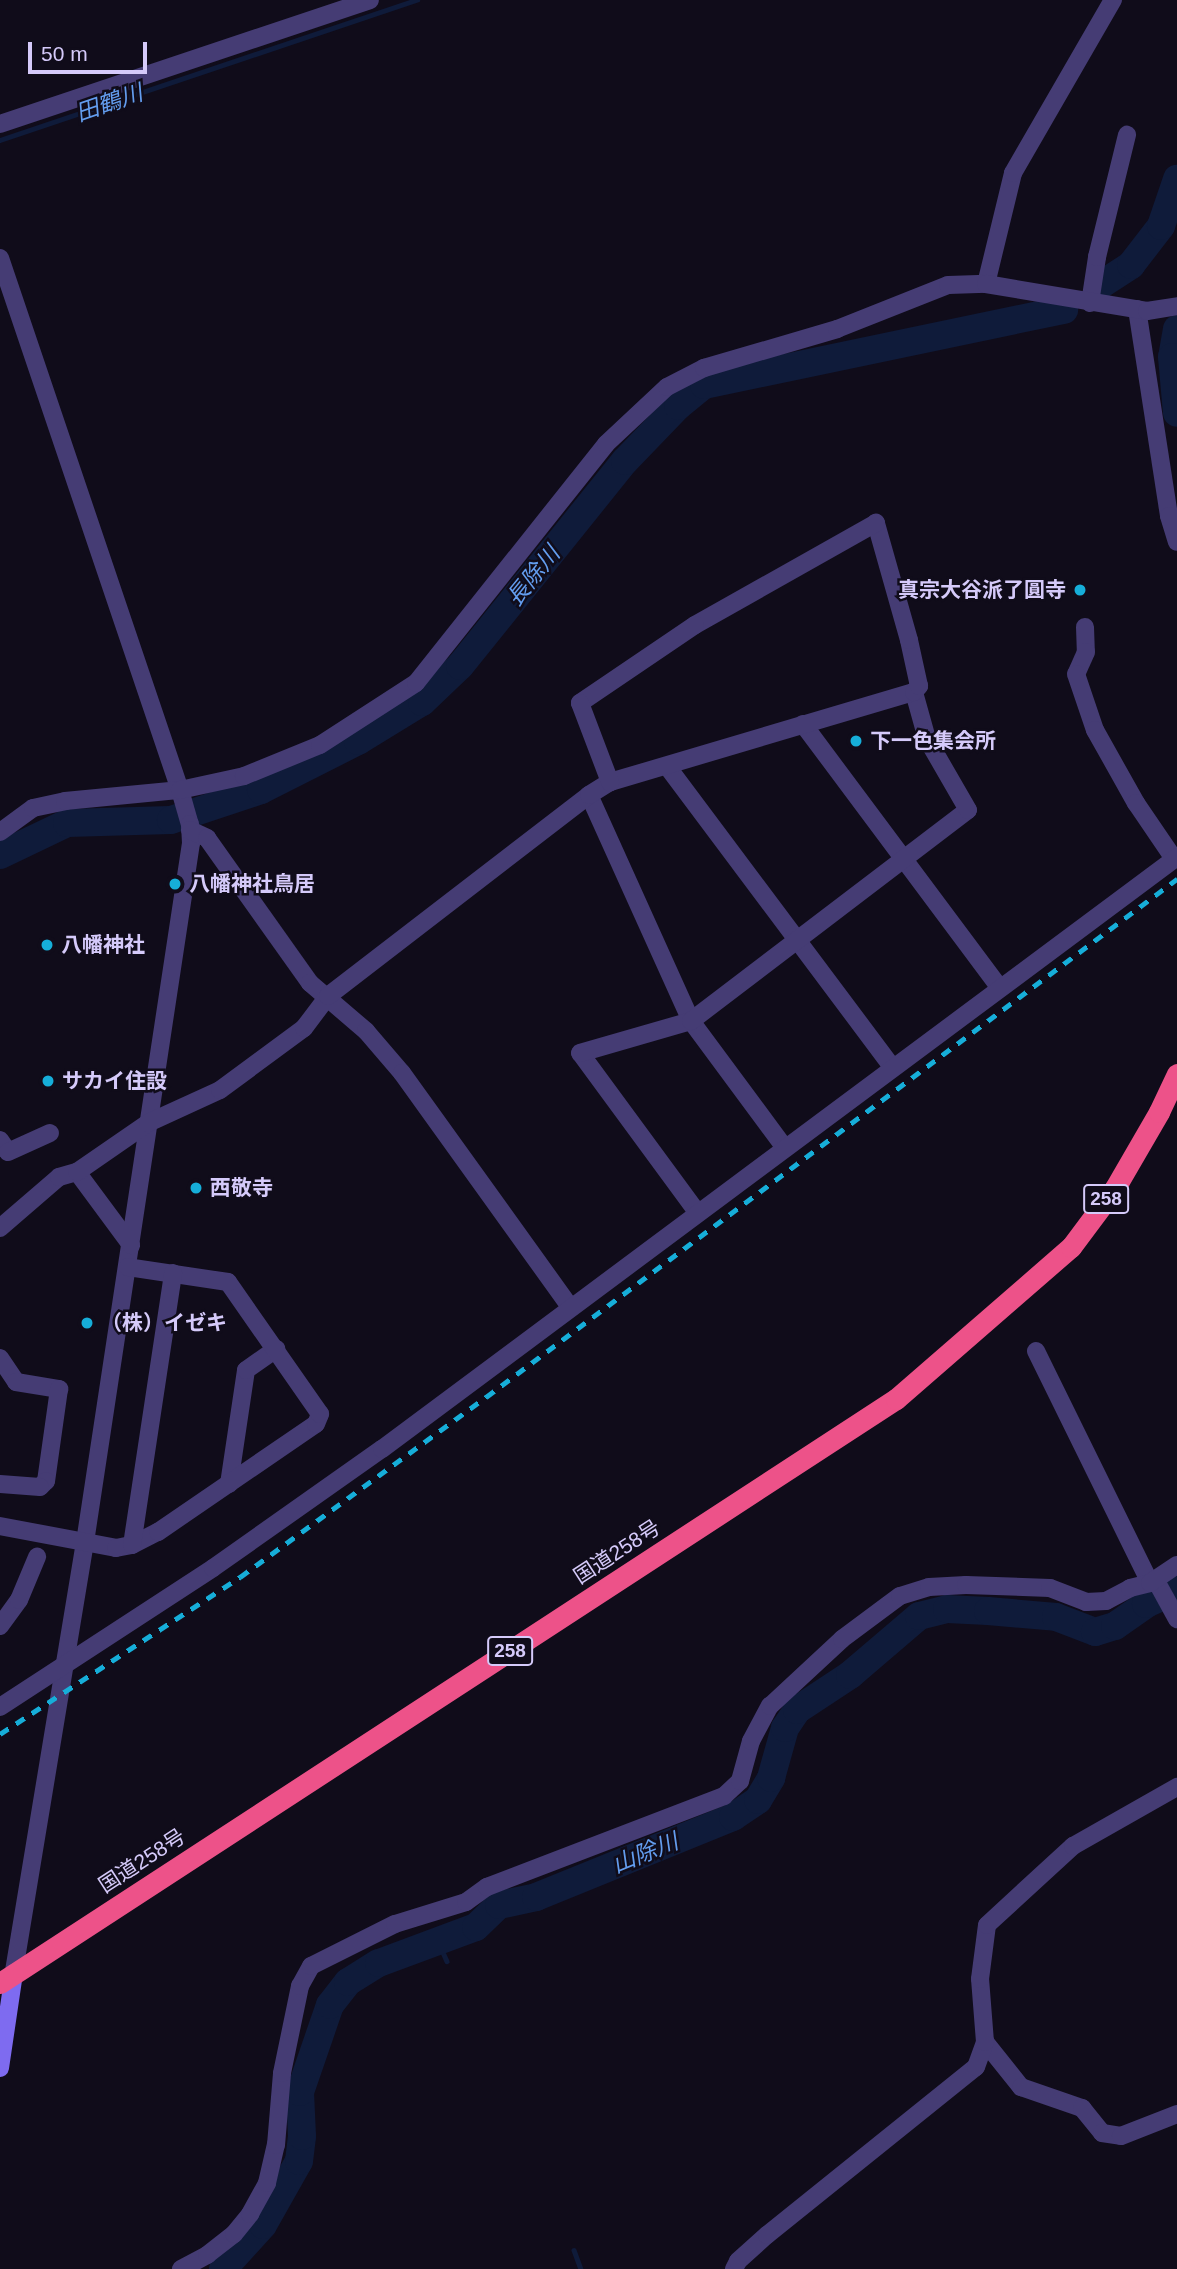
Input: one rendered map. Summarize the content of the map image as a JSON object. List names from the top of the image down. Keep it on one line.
{"streets":{"highway":["258","国道258号"]},"water":["田鶴川","長除川","山除川"],"places":["真宗大谷派了圓寺","下一色集会所","八幡神社鳥居","八幡神社","サカイ住設","西敬寺","（株）イゼキ"],"scale_bar":"50 m"}
